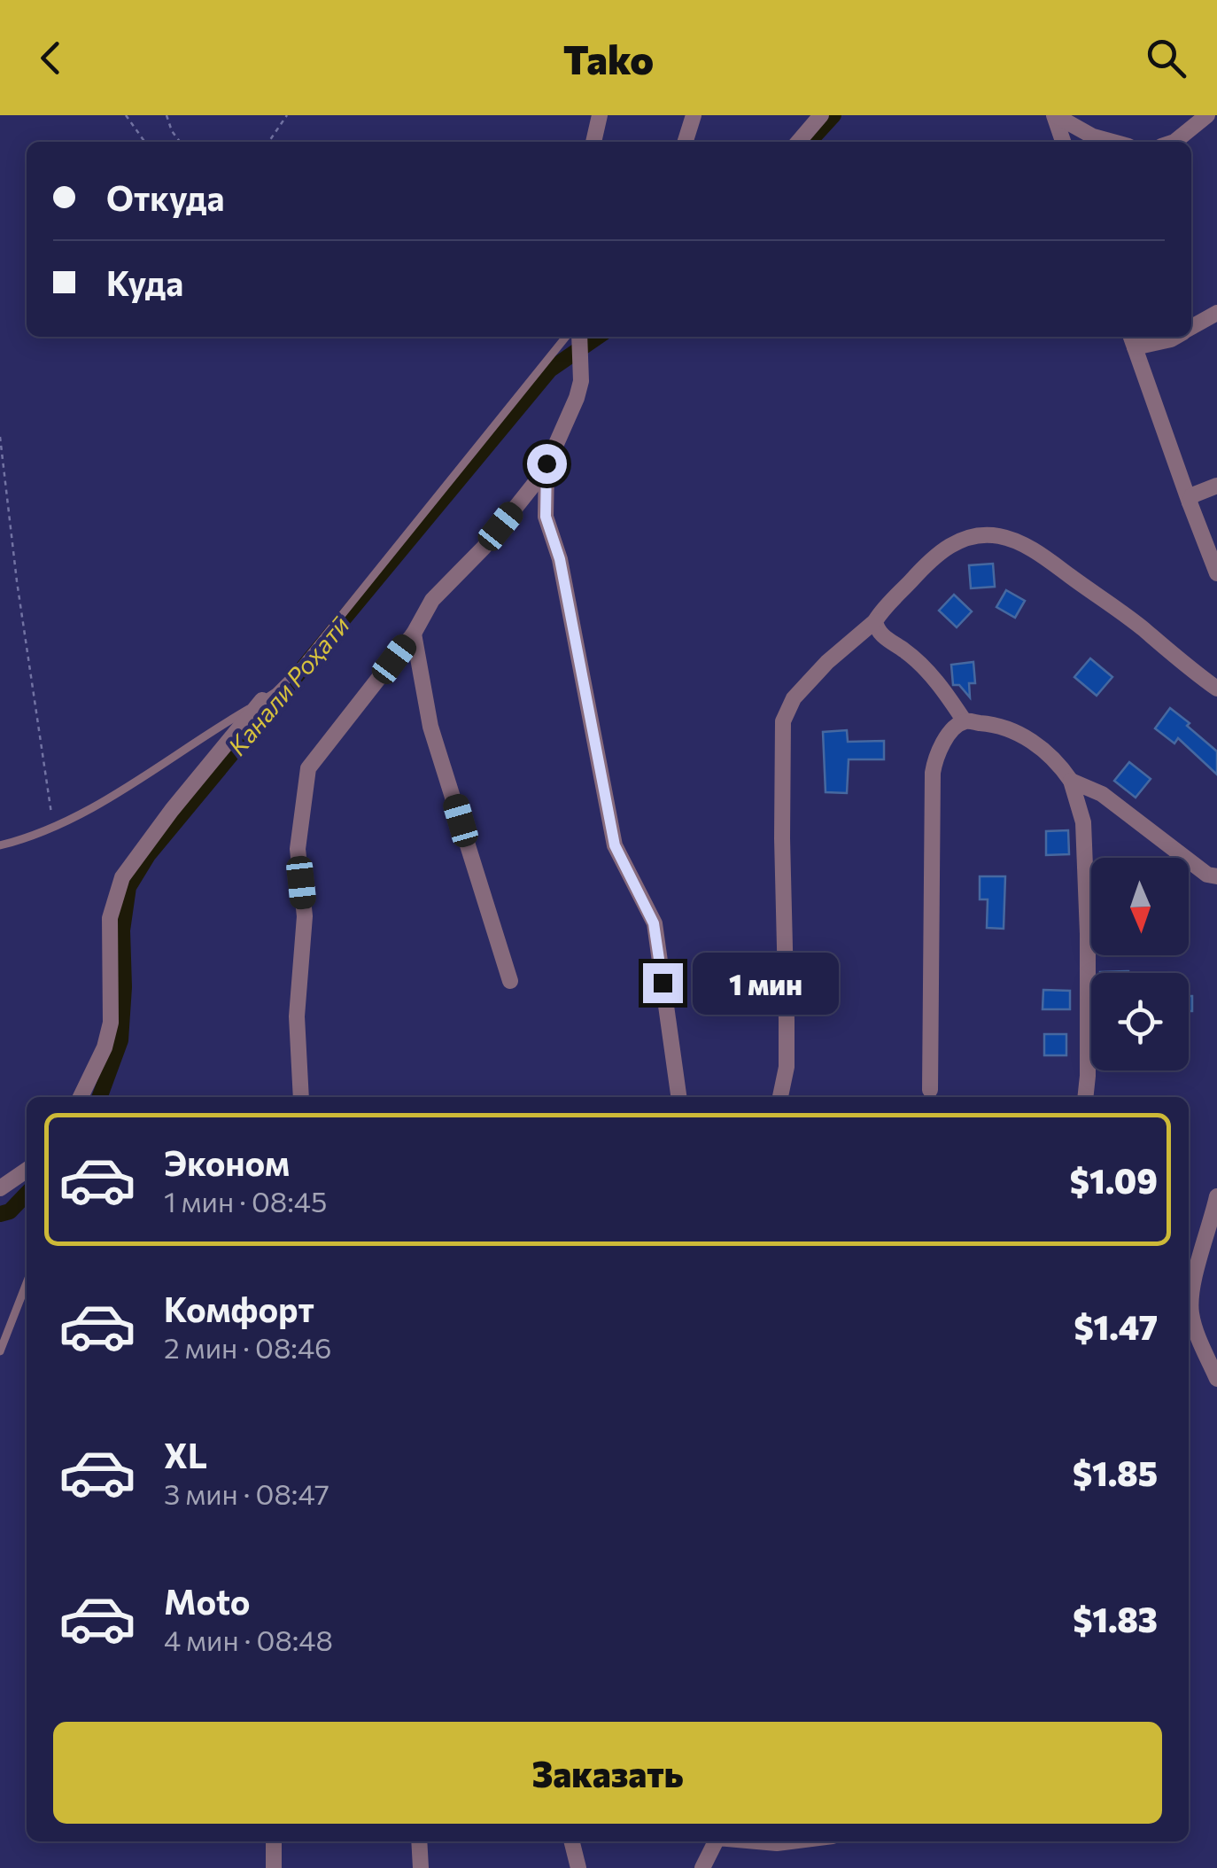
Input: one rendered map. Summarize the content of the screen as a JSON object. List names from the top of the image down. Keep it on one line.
{"water":["Канали Роҳатӣ"],"north":"bottom","page":{"header":"Tako","banner":["Откуда","Куда"],"bubble":"1 мин","list":[{"name":"Эконом","note":"1 мин · 08:45","value":"$1.09"},{"name":"Комфорт","note":"2 мин · 08:46","value":"$1.47"},{"name":"XL","note":"3 мин · 08:47","value":"$1.85"},{"name":"Moto","note":"4 мин · 08:48","value":"$1.83"}],"buttons":"Заказать"}}
